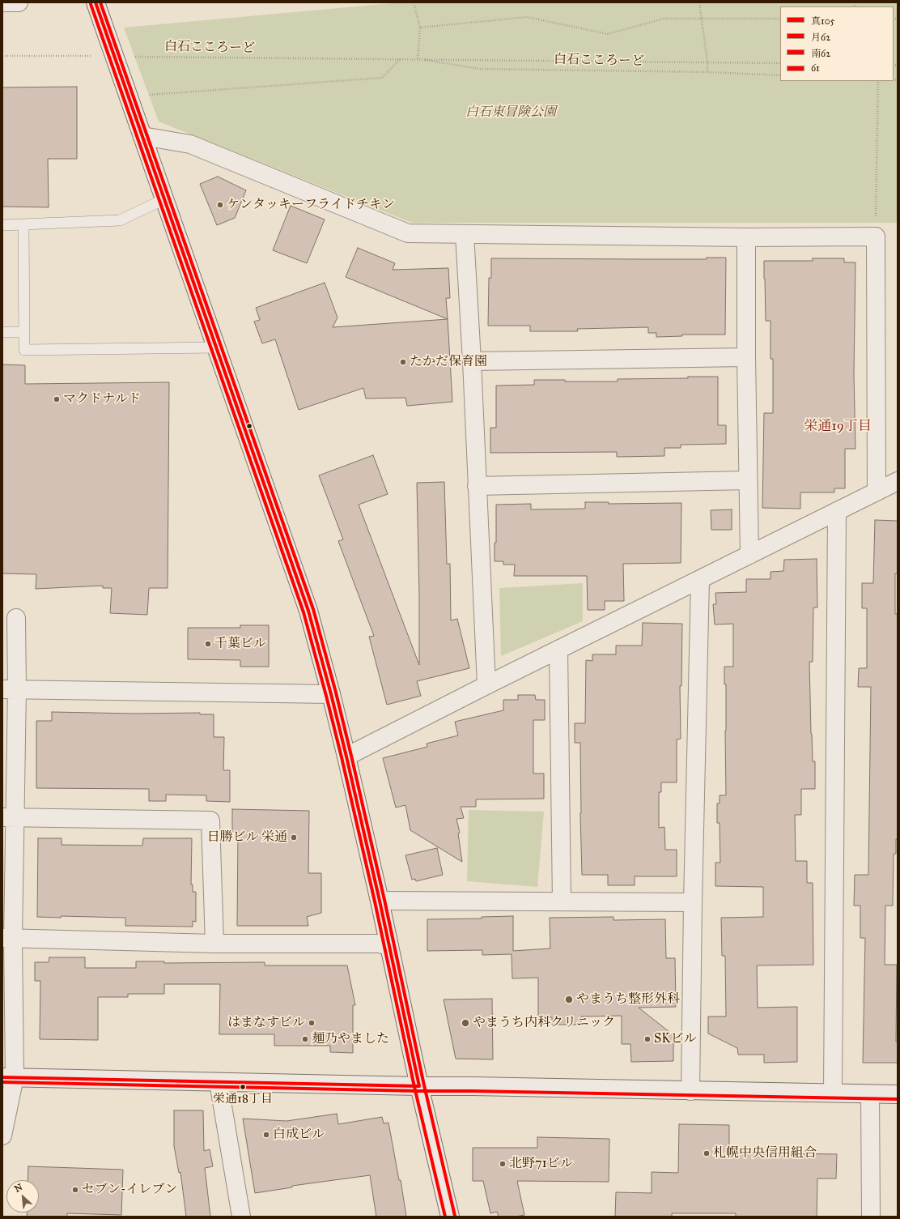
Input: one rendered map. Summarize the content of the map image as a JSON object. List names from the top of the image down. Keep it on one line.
{"streets":{"path":["白石こころーど"]},"districts":["栄通19丁目"],"parks":["白石東冒険公園"],"places":["ケンタッキーフライドチキン","たかだ保育園","マクドナルド","千葉ビル","日勝ビル 栄通","やまうち整形外科","はまなすビル","やまうち内科クリニック","麺乃やました","SKビル","栄通18丁目","白成ビル","札幌中央信用組合","北野71ビル","セブン-イレブン"],"lines":["transit line 真105","transit line 南62","transit line 月62","transit line 61"],"legend":["真105","月62","南62","61"],"north":"top left"}
